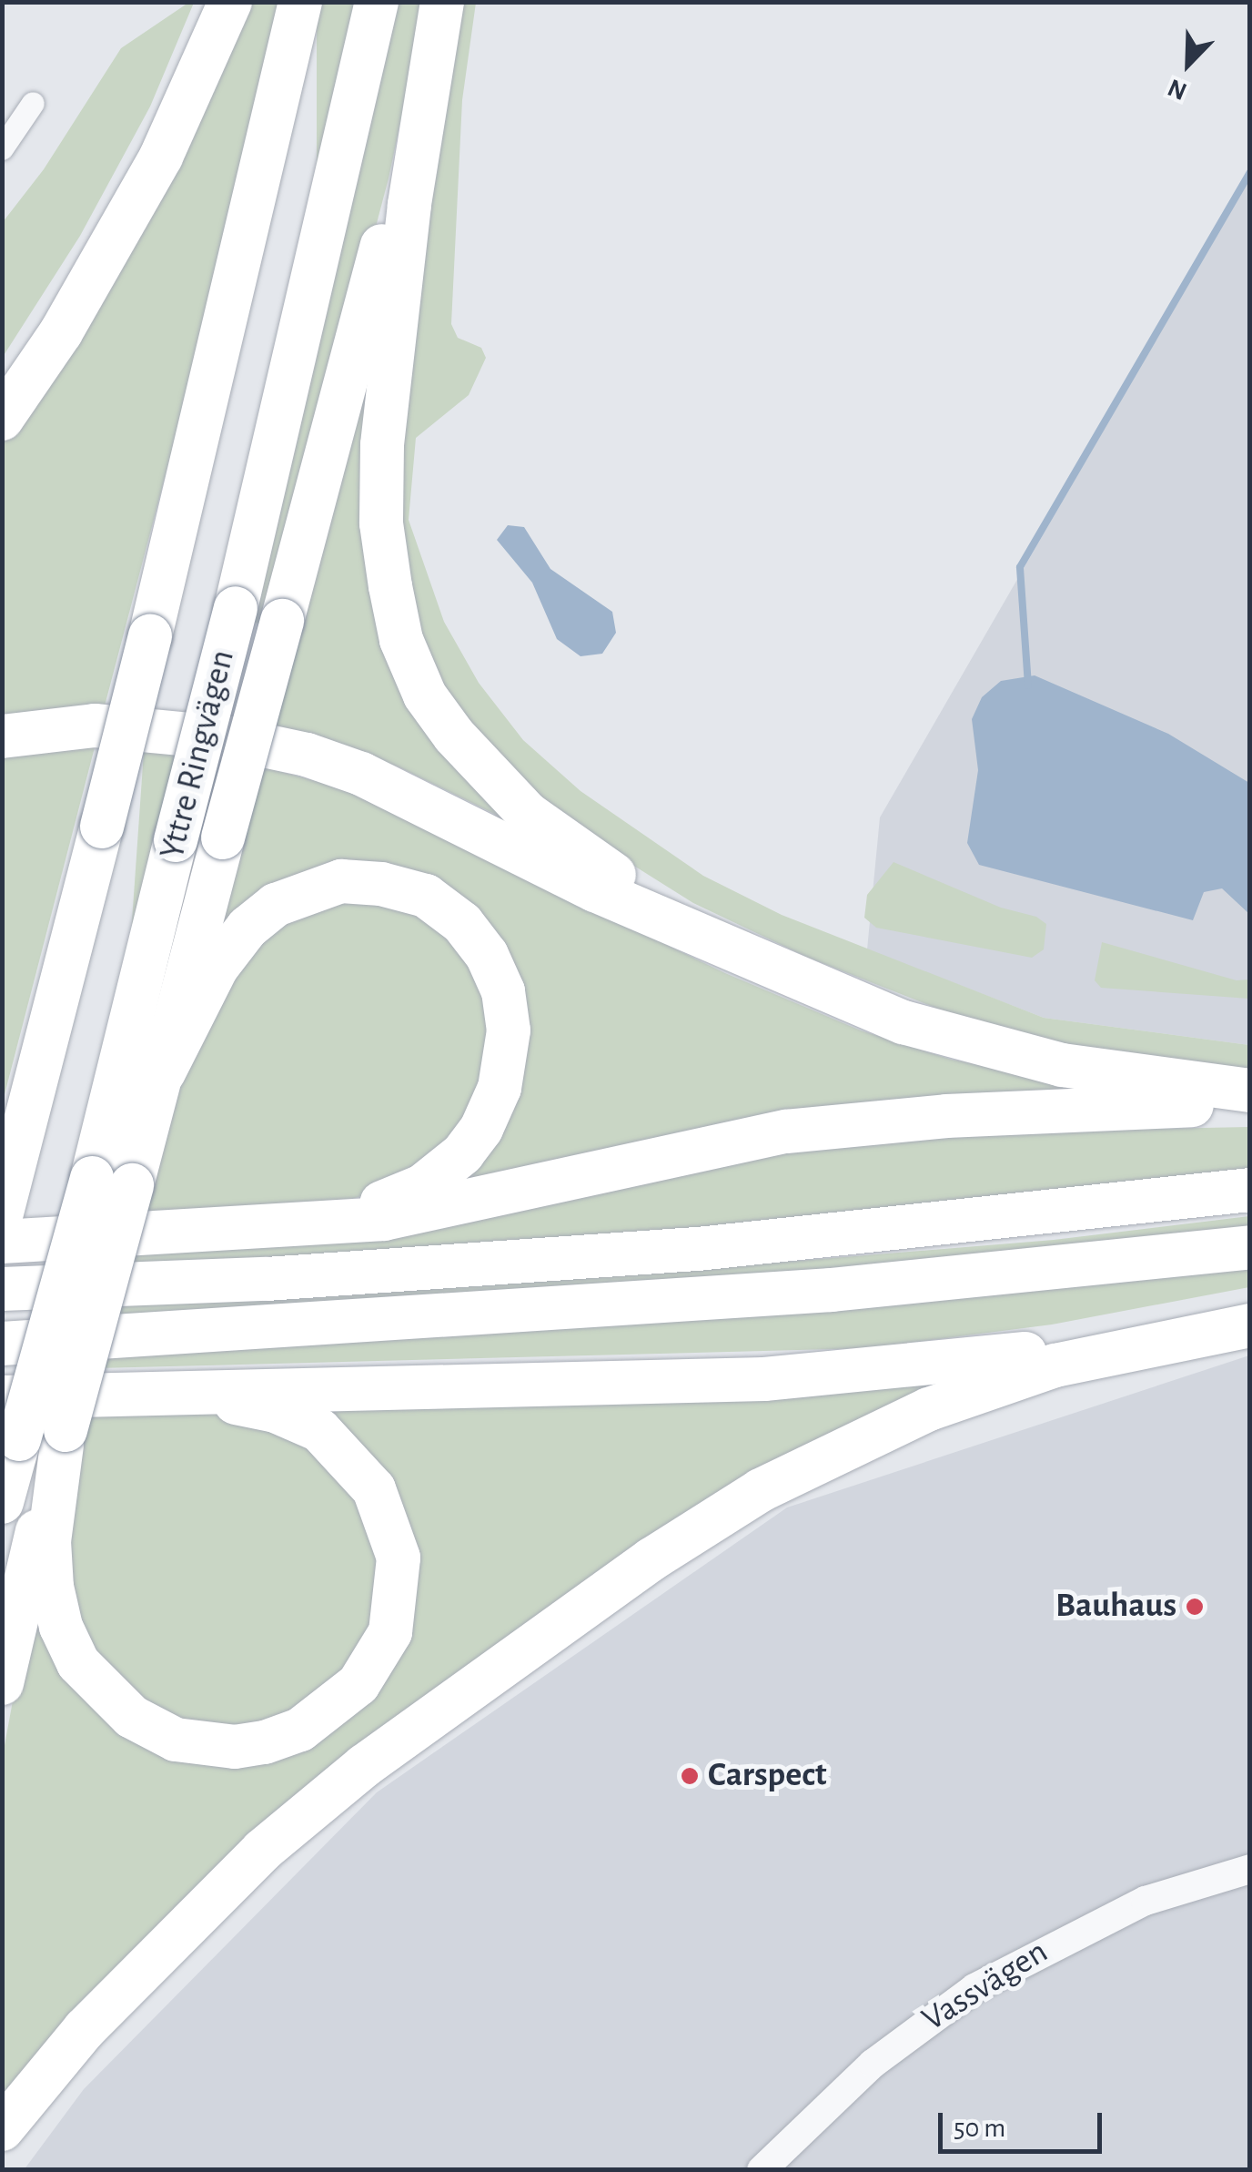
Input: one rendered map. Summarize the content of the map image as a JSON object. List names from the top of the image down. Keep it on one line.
{"streets":{"highway":["Yttre Ringvägen"],"street":["Vassvägen"]},"places":["Bauhaus","Carspect"],"scale_bar":"50 m","north":"bottom left"}
